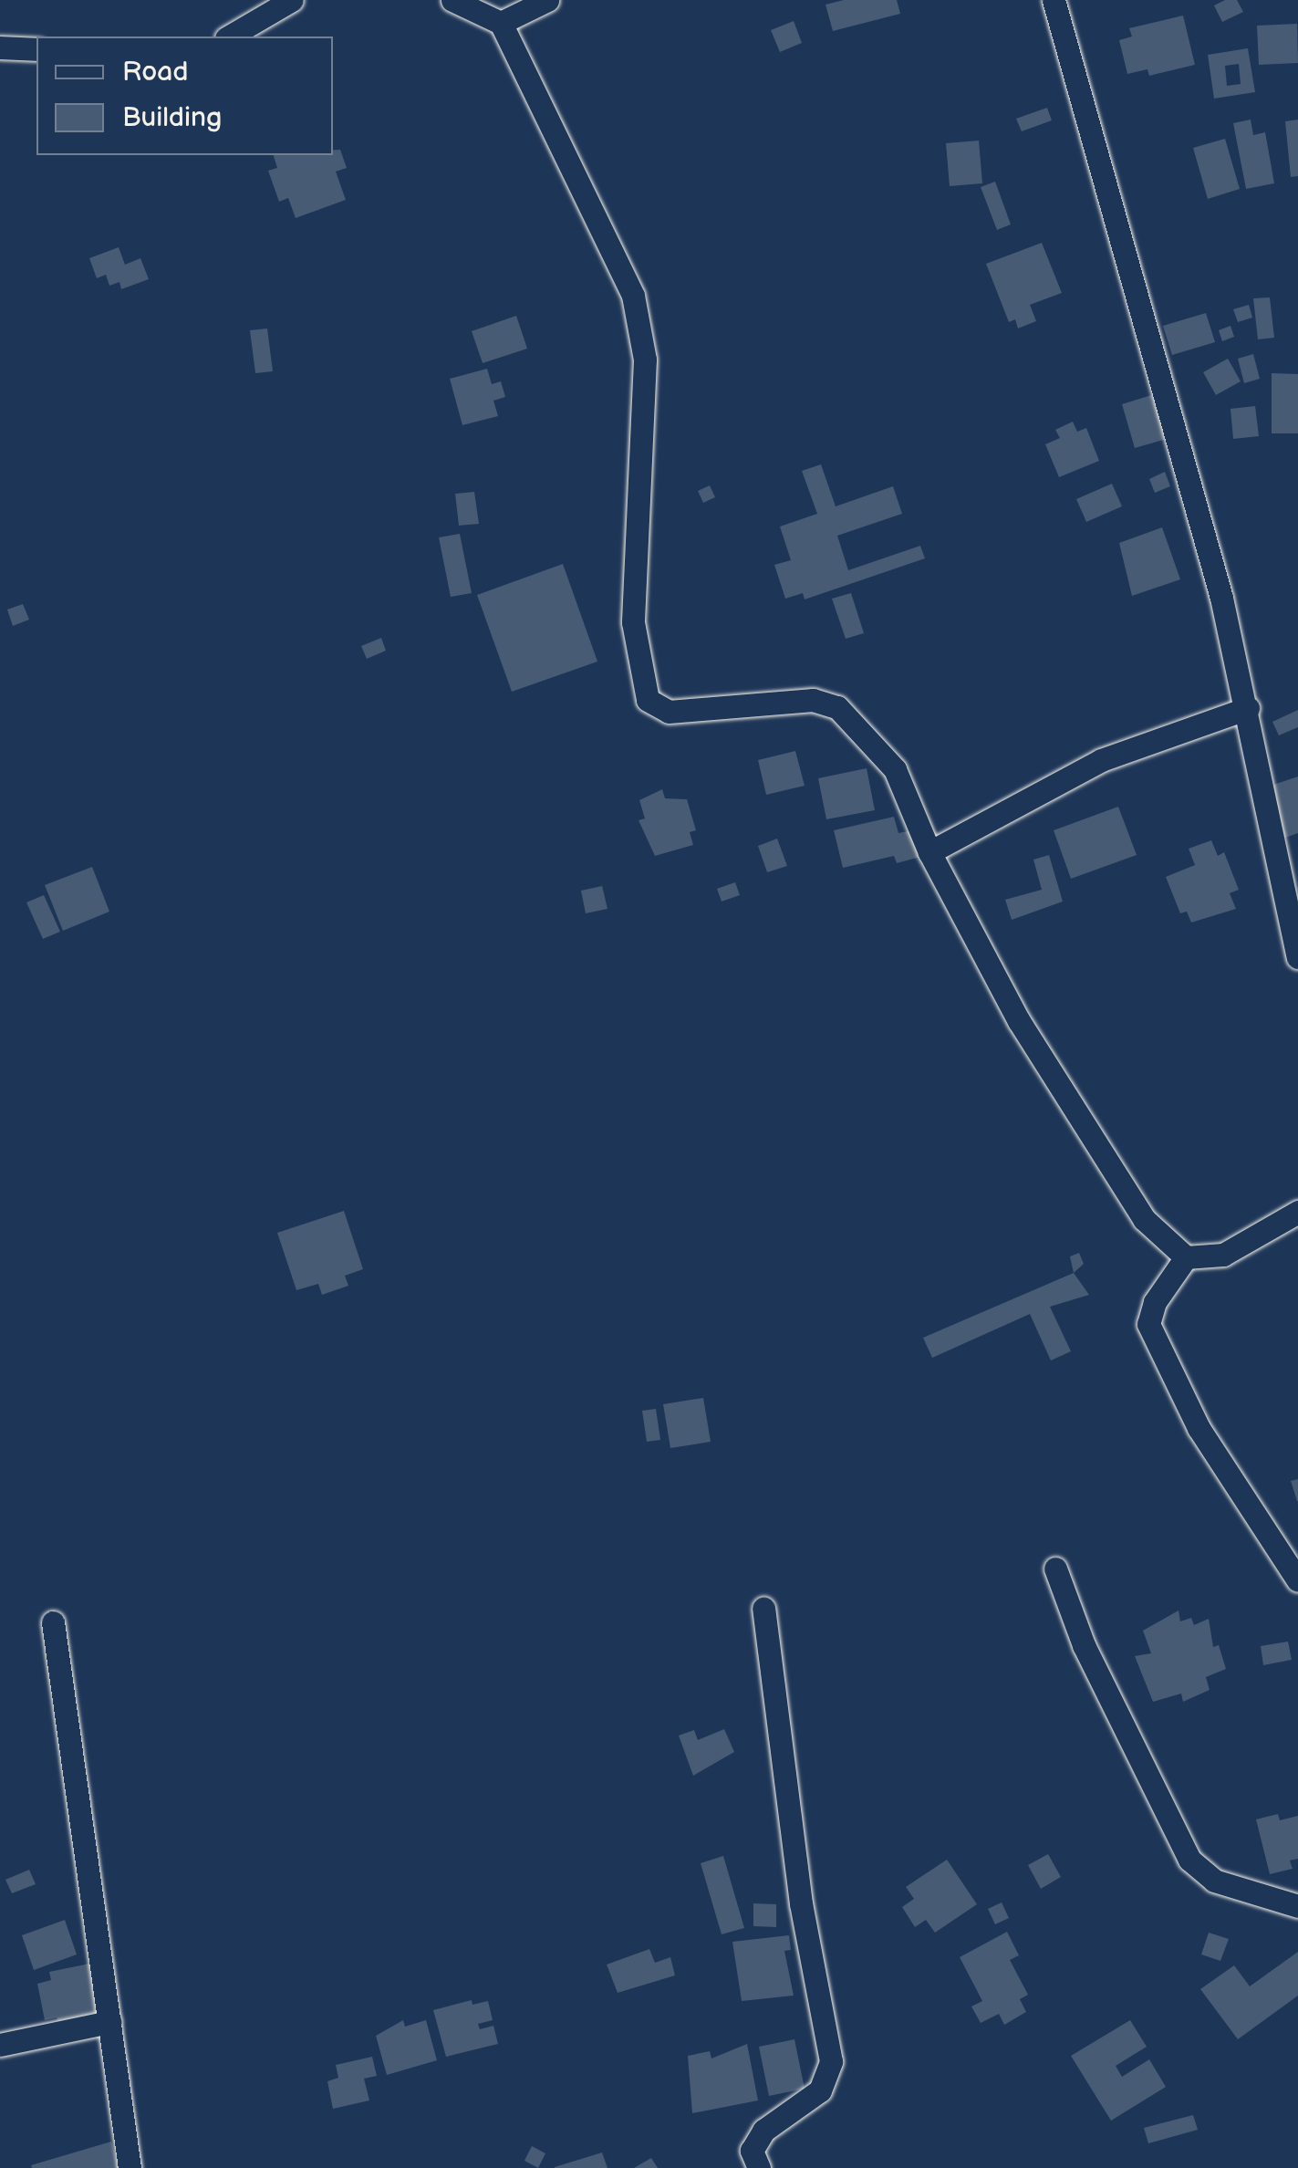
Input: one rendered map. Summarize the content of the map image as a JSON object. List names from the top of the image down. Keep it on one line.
{"legend":["Road","Building"]}
